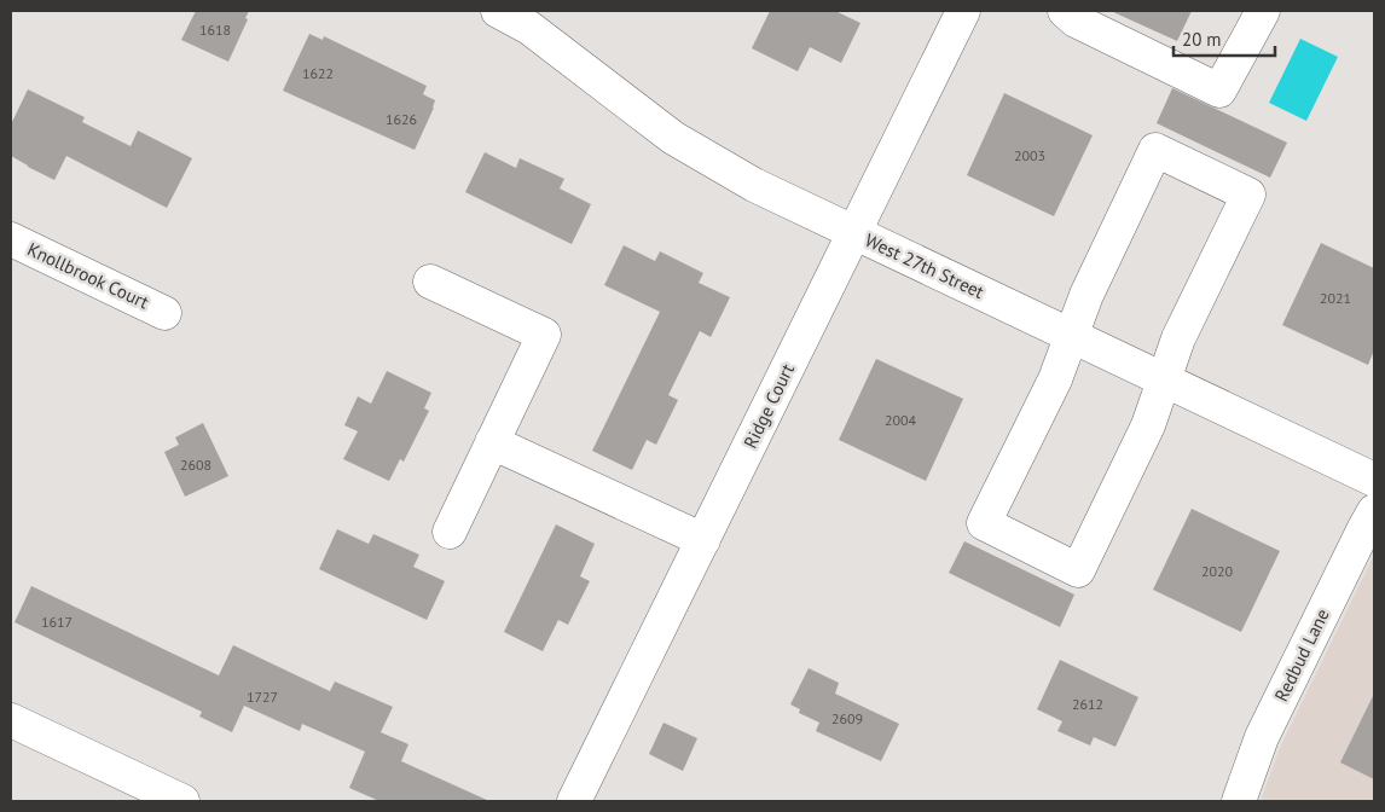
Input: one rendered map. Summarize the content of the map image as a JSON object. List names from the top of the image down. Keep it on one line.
{"streets":{"street":["West 27th Street","Knollbrook Court","Ridge Court","Redbud Lane"]},"crossings":[["West 27th Street","Ridge Court"]],"house_numbers":["1618","1622","1626","2003","2021","2004","2608","2020","1617","1727","2612","2609"],"scale_bar":"20 m"}
